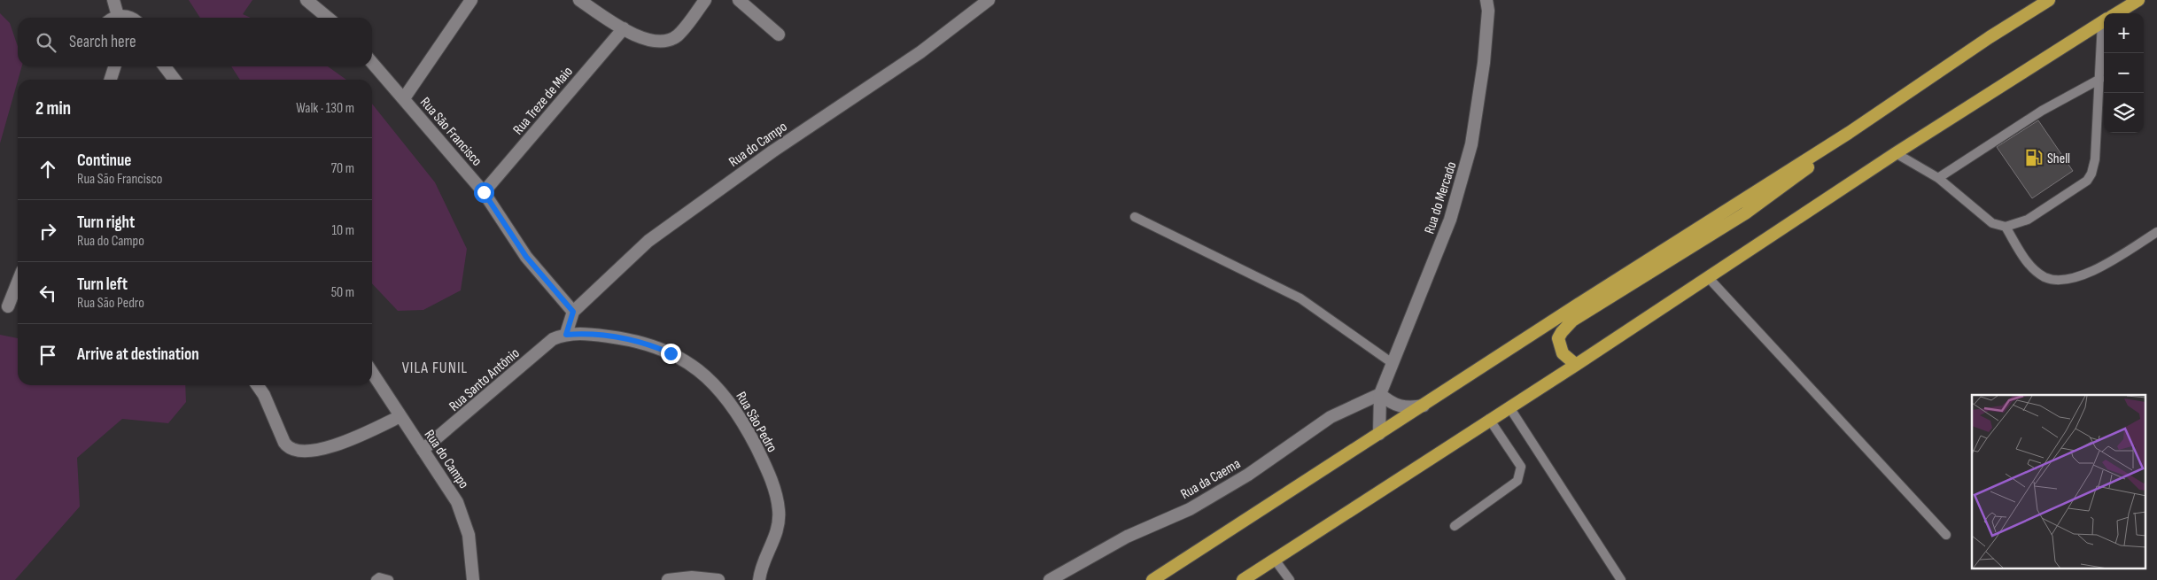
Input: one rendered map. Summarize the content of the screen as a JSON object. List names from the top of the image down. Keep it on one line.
{"streets":{"street":["Rua Treze de Maio","Rua São Francisco","Rua do Campo","Rua do Mercado","Rua Santo Antônio","Rua São Pedro","Rua da Caema"]},"crossings":[["Rua Treze de Maio","Rua São Francisco"],["Rua São Francisco","Rua do Campo"],["Rua do Campo","Rua Santo Antônio"],["Rua do Campo","Rua São Pedro"],["Rua do Mercado","Rua da Caema"],["Rua Santo Antônio","Rua São Pedro"]],"districts":["VILA FUNIL"],"places":{"fuel station":["Shell"]},"page":{"map_buttons":["+","−"],"search":"Search here","heading":["2 min","Walk · 130 m"],"list":[["Continue","Rua São Francisco","70 m"],["Turn right","Rua do Campo","10 m"],["Turn left","Rua São Pedro","50 m"],"Arrive at destination"]}}
